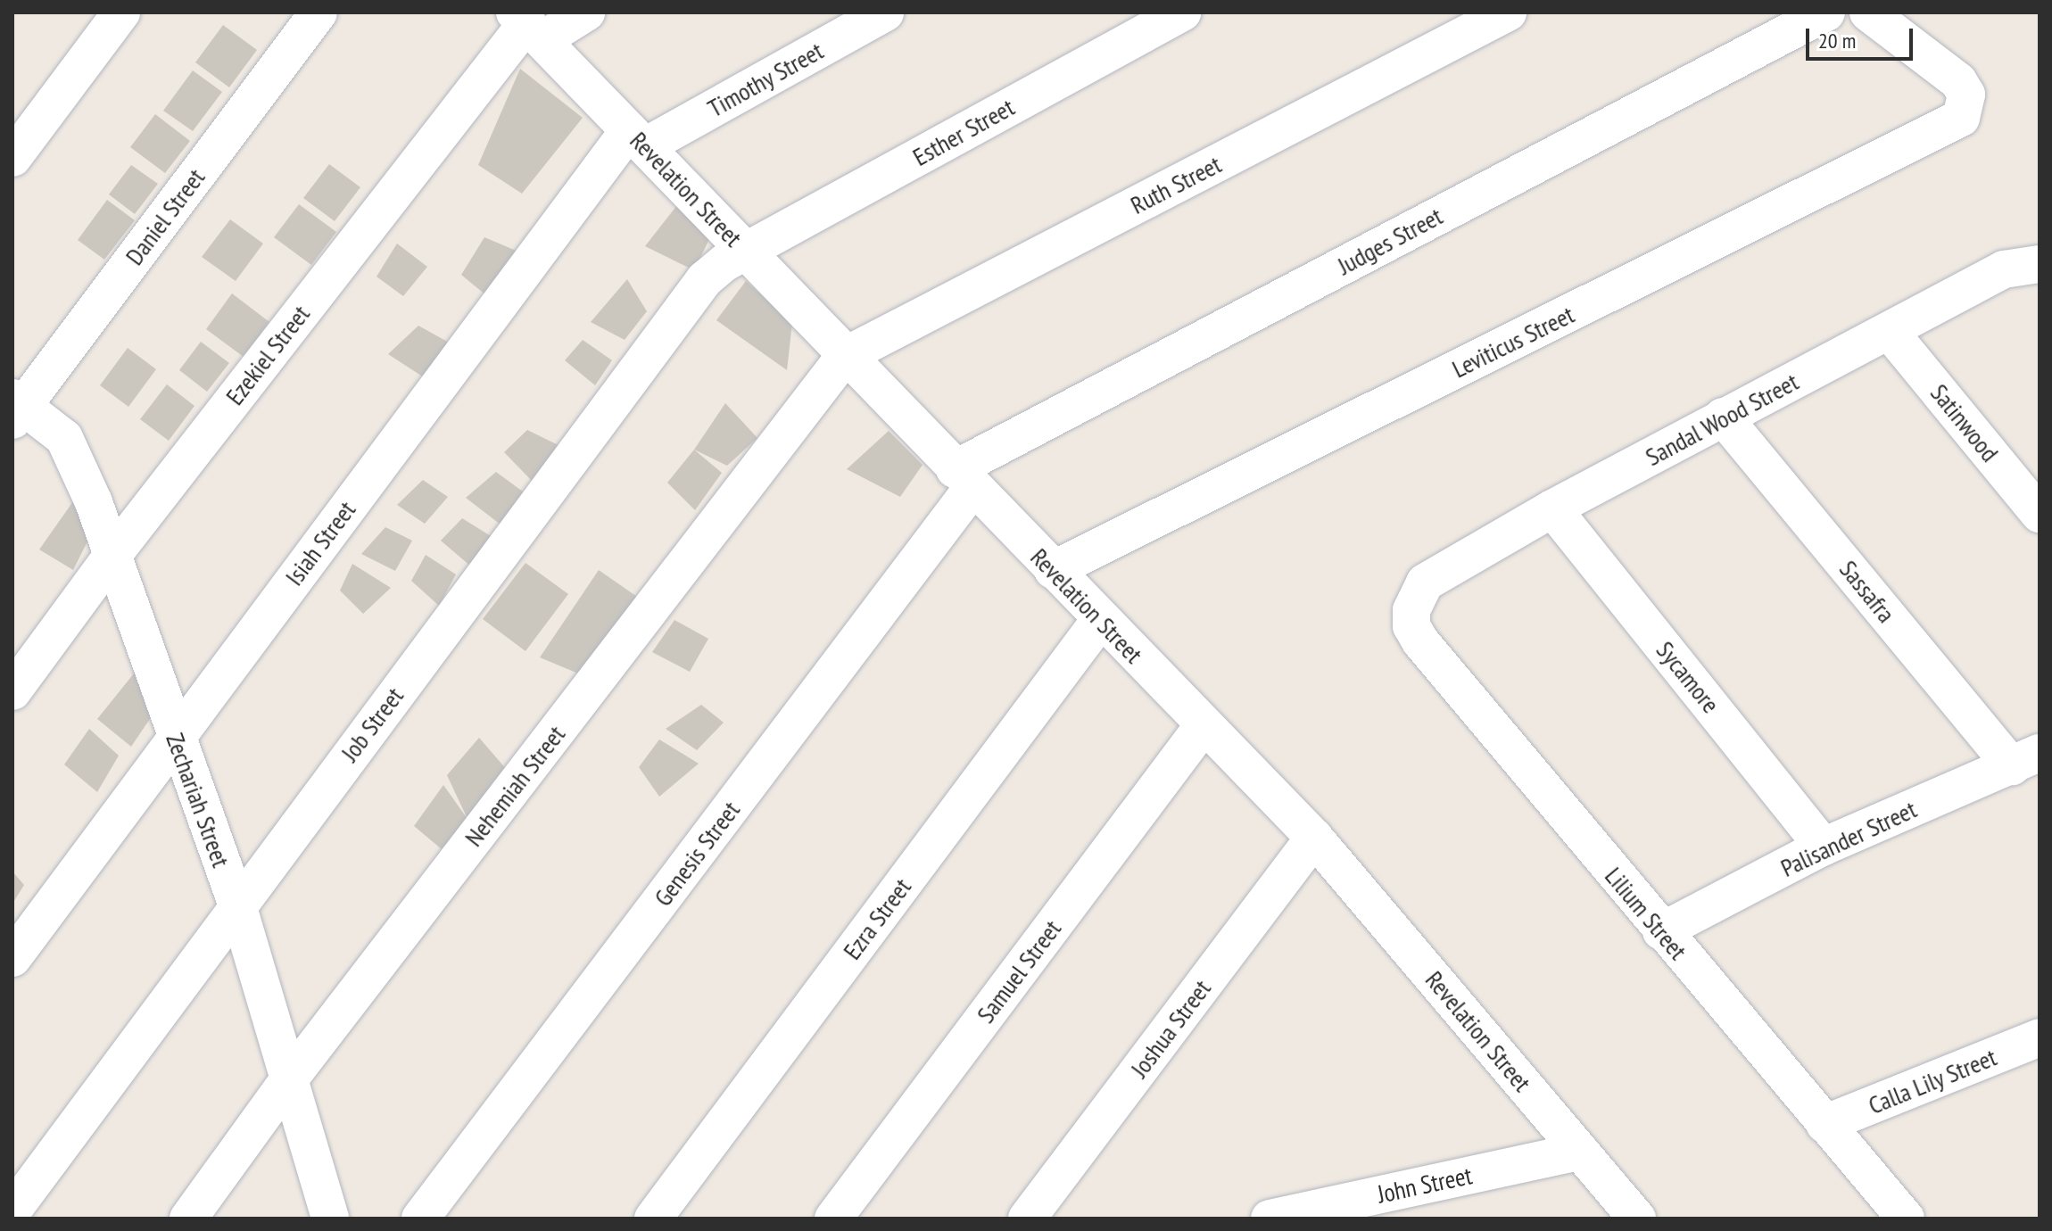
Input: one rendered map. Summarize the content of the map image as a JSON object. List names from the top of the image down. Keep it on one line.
{"streets":{"street":["Timothy Street","Esther Street","Ruth Street","Revelation Street","Daniel Street","Judges Street","Leviticus Street","Ezekiel Street","Sandal Wood Street","Satinwood","Isiah Street","Sassafra","Sycamore","Job Street","Nehemiah Street","Zechariah Street","Palisander Street","Genesis Street","Lilium Street","Ezra Street","Samuel Street","Joshua Street","Calla Lily Street","John Street"]},"crossings":[["Timothy Street","Revelation Street"],["Timothy Street","Isiah Street"],["Esther Street","Revelation Street"],["Esther Street","Job Street"],["Ruth Street","Revelation Street"],["Ruth Street","Nehemiah Street"],["Revelation Street","Judges Street"],["Revelation Street","Leviticus Street"],["Revelation Street","Ezekiel Street"],["Revelation Street","Isiah Street"],["Revelation Street","Job Street"],["Revelation Street","Nehemiah Street"],["Revelation Street","Genesis Street"],["Revelation Street","Ezra Street"],["Revelation Street","Samuel Street"],["Revelation Street","Joshua Street"],["Revelation Street","John Street"],["Daniel Street","Zechariah Street"],["Judges Street","Genesis Street"],["Ezekiel Street","Zechariah Street"],["Sandal Wood Street","Satinwood"],["Sandal Wood Street","Sassafra"],["Sandal Wood Street","Sycamore"],["Sandal Wood Street","Lilium Street"],["Isiah Street","Zechariah Street"],["Sassafra","Palisander Street"],["Sycamore","Palisander Street"],["Job Street","Zechariah Street"],["Nehemiah Street","Zechariah Street"],["Palisander Street","Lilium Street"],["Lilium Street","Calla Lily Street"]],"scale_bar":"20 m"}
